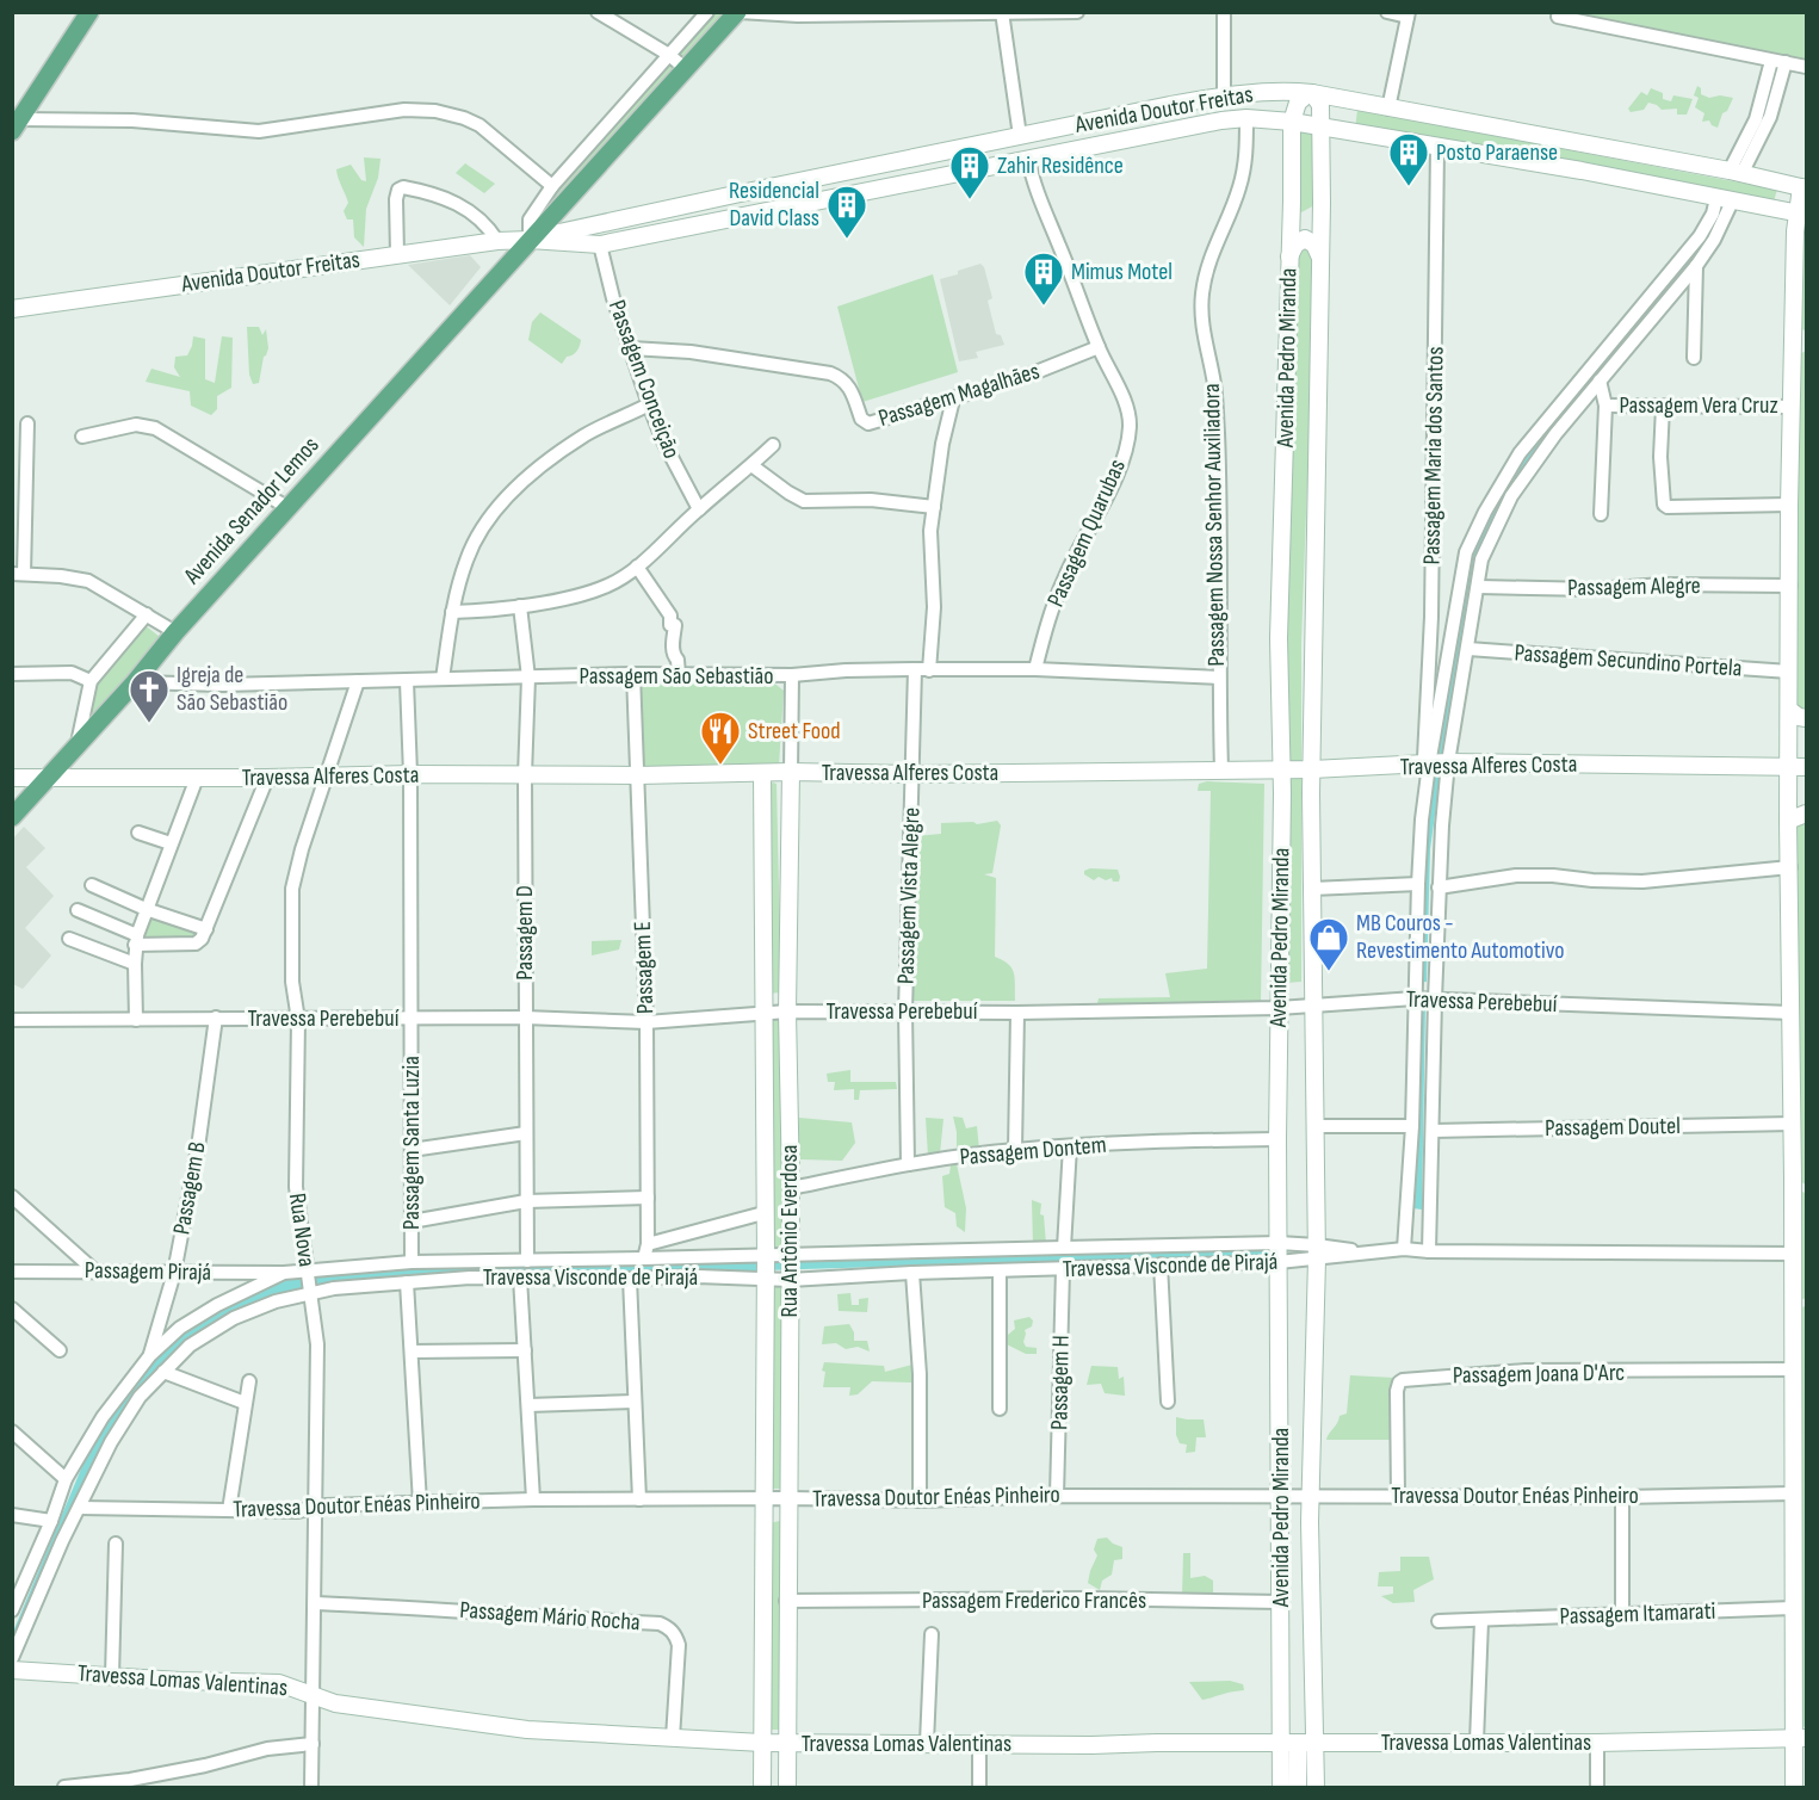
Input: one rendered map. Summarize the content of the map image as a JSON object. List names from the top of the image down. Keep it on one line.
{"streets":{"main road":["Avenida Doutor Freitas","Avenida Pedro Miranda","Avenida Senador Lemos","Travessa Alferes Costa","Rua Antônio Everdosa","Travessa Lomas Valentinas"],"street":["Passagem Conceição","Passagem Magalhães","Passagem Vera Cruz","Passagem Maria dos Santos","Passagem Nossa Senhor Auxiliadora","Passagem Quarubas","Passagem Alegre","Passagem Secundino Portela","Passagem São Sebastião","Passagem Vista Alegre","Passagem D","Passagem E","Travessa Perebebuí","Passagem Doutel","Passagem Santa Luzia","Passagem Dontem","Passagem B","Rua Nova","Travessa Visconde de Pirajá","Passagem Pirajá","Passagem Joana D'Arc","Passagem H","Travessa Doutor Enéas Pinheiro","Passagem Frederico Francês","Passagem Itamarati","Passagem Mário Rocha"]},"crossings":[["Avenida Doutor Freitas","Avenida Pedro Miranda"],["Avenida Doutor Freitas","Passagem Conceição"],["Avenida Doutor Freitas","Passagem Maria dos Santos"],["Avenida Doutor Freitas","Avenida Senador Lemos"],["Avenida Doutor Freitas","Passagem Nossa Senhor Auxiliadora"],["Avenida Doutor Freitas","Passagem Quarubas"],["Avenida Pedro Miranda","Travessa Alferes Costa"],["Avenida Pedro Miranda","Travessa Perebebuí"],["Avenida Pedro Miranda","Passagem Dontem"],["Avenida Pedro Miranda","Travessa Visconde de Pirajá"],["Avenida Pedro Miranda","Travessa Doutor Enéas Pinheiro"],["Avenida Pedro Miranda","Passagem Frederico Francês"],["Avenida Pedro Miranda","Travessa Lomas Valentinas"],["Passagem Conceição","Passagem Magalhães"],["Passagem Magalhães","Passagem Quarubas"],["Passagem Maria dos Santos","Travessa Alferes Costa"],["Avenida Senador Lemos","Passagem São Sebastião"],["Avenida Senador Lemos","Travessa Alferes Costa"],["Passagem Nossa Senhor Auxiliadora","Passagem São Sebastião"],["Passagem Nossa Senhor Auxiliadora","Travessa Alferes Costa"],["Passagem Quarubas","Passagem São Sebastião"],["Passagem São Sebastião","Passagem Vista Alegre"],["Passagem São Sebastião","Passagem D"],["Passagem São Sebastião","Passagem E"],["Passagem São Sebastião","Passagem Santa Luzia"],["Passagem São Sebastião","Rua Nova"],["Passagem São Sebastião","Rua Antônio Everdosa"],["Travessa Alferes Costa","Passagem Vista Alegre"],["Travessa Alferes Costa","Passagem D"],["Travessa Alferes Costa","Passagem E"],["Travessa Alferes Costa","Passagem Santa Luzia"],["Travessa Alferes Costa","Rua Nova"],["Travessa Alferes Costa","Rua Antônio Everdosa"],["Passagem Vista Alegre","Travessa Perebebuí"],["Passagem Vista Alegre","Passagem Dontem"],["Passagem D","Travessa Perebebuí"],["Passagem D","Travessa Visconde de Pirajá"],["Passagem E","Travessa Perebebuí"],["Passagem E","Travessa Visconde de Pirajá"],["Travessa Perebebuí","Passagem Santa Luzia"],["Travessa Perebebuí","Passagem B"],["Travessa Perebebuí","Rua Nova"],["Travessa Perebebuí","Rua Antônio Everdosa"],["Passagem Santa Luzia","Travessa Visconde de Pirajá"],["Passagem Dontem","Rua Antônio Everdosa"],["Passagem B","Travessa Visconde de Pirajá"],["Passagem B","Passagem Pirajá"],["Rua Nova","Travessa Visconde de Pirajá"],["Rua Nova","Travessa Doutor Enéas Pinheiro"],["Rua Nova","Passagem Mário Rocha"],["Rua Nova","Travessa Lomas Valentinas"],["Rua Antônio Everdosa","Travessa Visconde de Pirajá"],["Rua Antônio Everdosa","Travessa Doutor Enéas Pinheiro"],["Rua Antônio Everdosa","Passagem Frederico Francês"],["Rua Antônio Everdosa","Travessa Lomas Valentinas"],["Travessa Visconde de Pirajá","Passagem Pirajá"],["Travessa Visconde de Pirajá","Passagem H"],["Travessa Visconde de Pirajá","Travessa Doutor Enéas Pinheiro"],["Passagem Joana D'Arc","Travessa Doutor Enéas Pinheiro"],["Passagem H","Travessa Doutor Enéas Pinheiro"],["Passagem Mário Rocha","Travessa Lomas Valentinas"]],"places":{"building":["Posto Paraense","Zahir Residênce","Residencial David Class","Mimus Motel"],"church":["Igreja de São Sebastião"],"restaurant":["Street Food"],"shop":["MB Couros - Revestimento Automotivo"]}}
